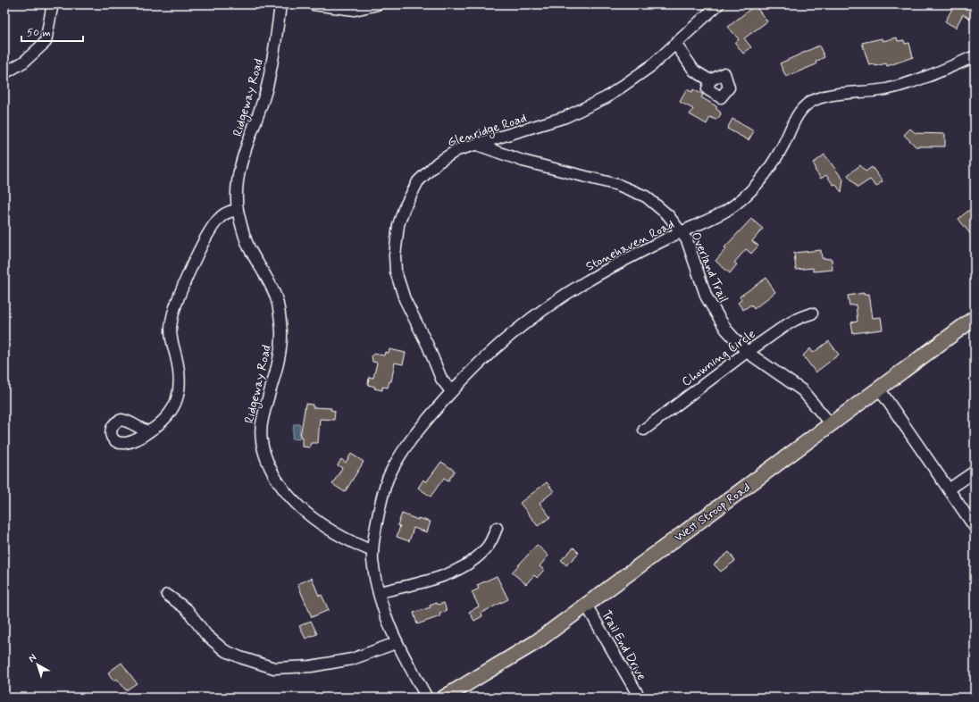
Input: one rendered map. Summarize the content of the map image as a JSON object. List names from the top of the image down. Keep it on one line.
{"streets":{"main road":["West Stroop Road"],"street":["Ridgeway Road","Glenridge Road","Stonehaven Road","Overland Trail","Chowning Circle","Trail End Drive"]},"crossings":[["Ridgeway Road","Stonehaven Road"],["Glenridge Road","Stonehaven Road"],["Glenridge Road","Overland Trail"],["Stonehaven Road","Overland Trail"],["Overland Trail","Chowning Circle"],["Overland Trail","West Stroop Road"],["West Stroop Road","Trail End Drive"]],"scale_bar":"50 m","north":"top left"}
